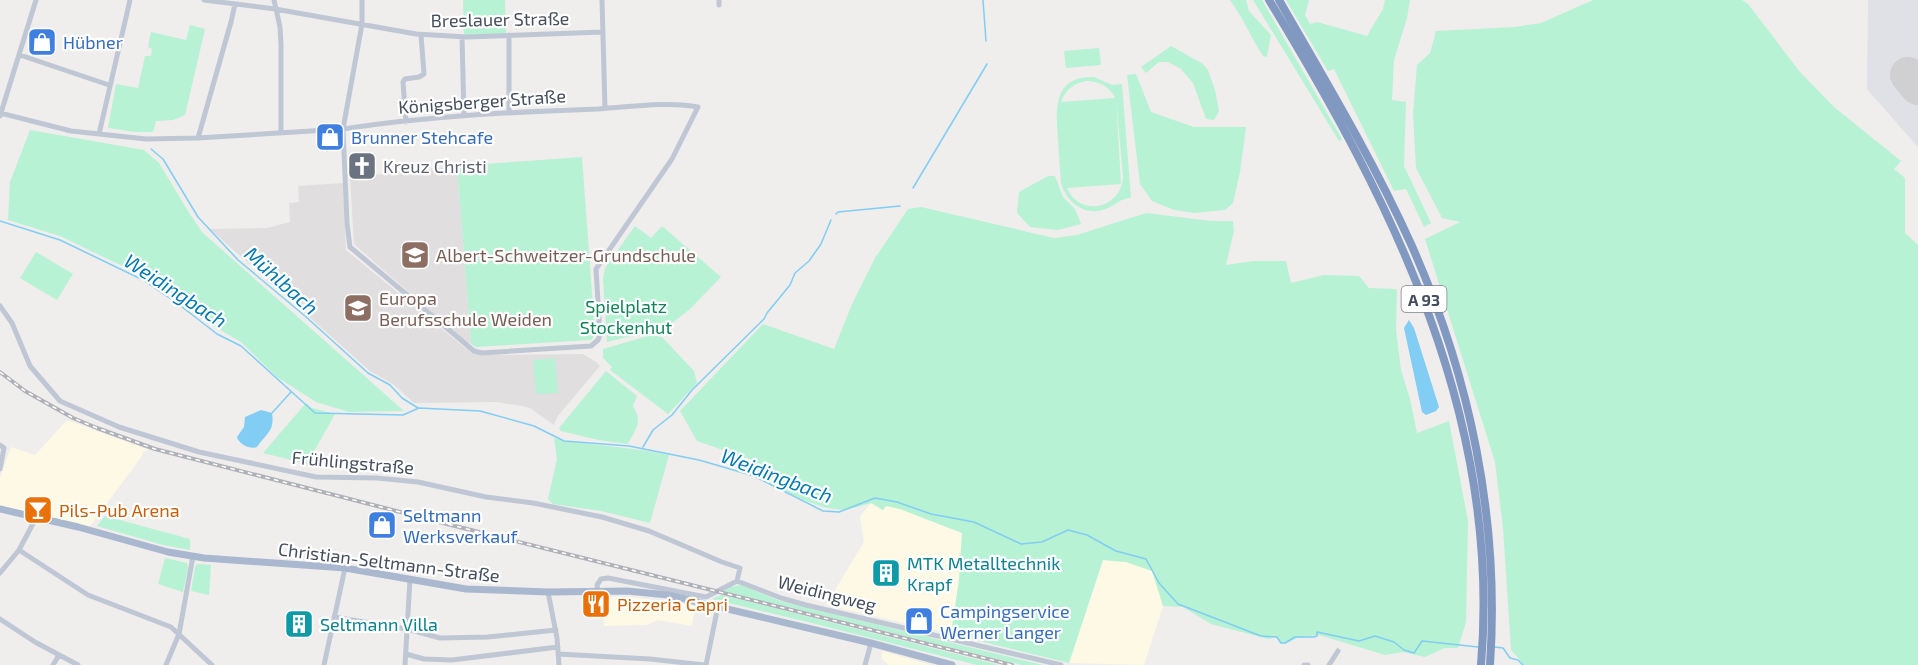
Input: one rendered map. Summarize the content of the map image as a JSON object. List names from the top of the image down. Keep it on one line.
{"streets":{"highway":["A 93"],"main road":["Christian-Seltmann-Straße"],"street":["Breslauer Straße","Königsberger Straße","Frühlingstraße","Weidingweg"]},"crossings":[["Frühlingstraße","Weidingweg"]],"water":["Mühlbach","Weidingbach"],"parks":["Spielplatz Stockenhut"],"places":{"shop":["Hübner","Brunner Stehcafe","Seltmann Werksverkauf","Campingservice Werner Langer"],"church":["Kreuz Christi"],"school or university":["Albert-Schweitzer-Grundschule","Europa Berufsschule Weiden"],"bar":["Pils-Pub Arena"],"building":["MTK Metalltechnik Krapf","Seltmann Villa"],"restaurant":["Pizzeria Capri"]}}
